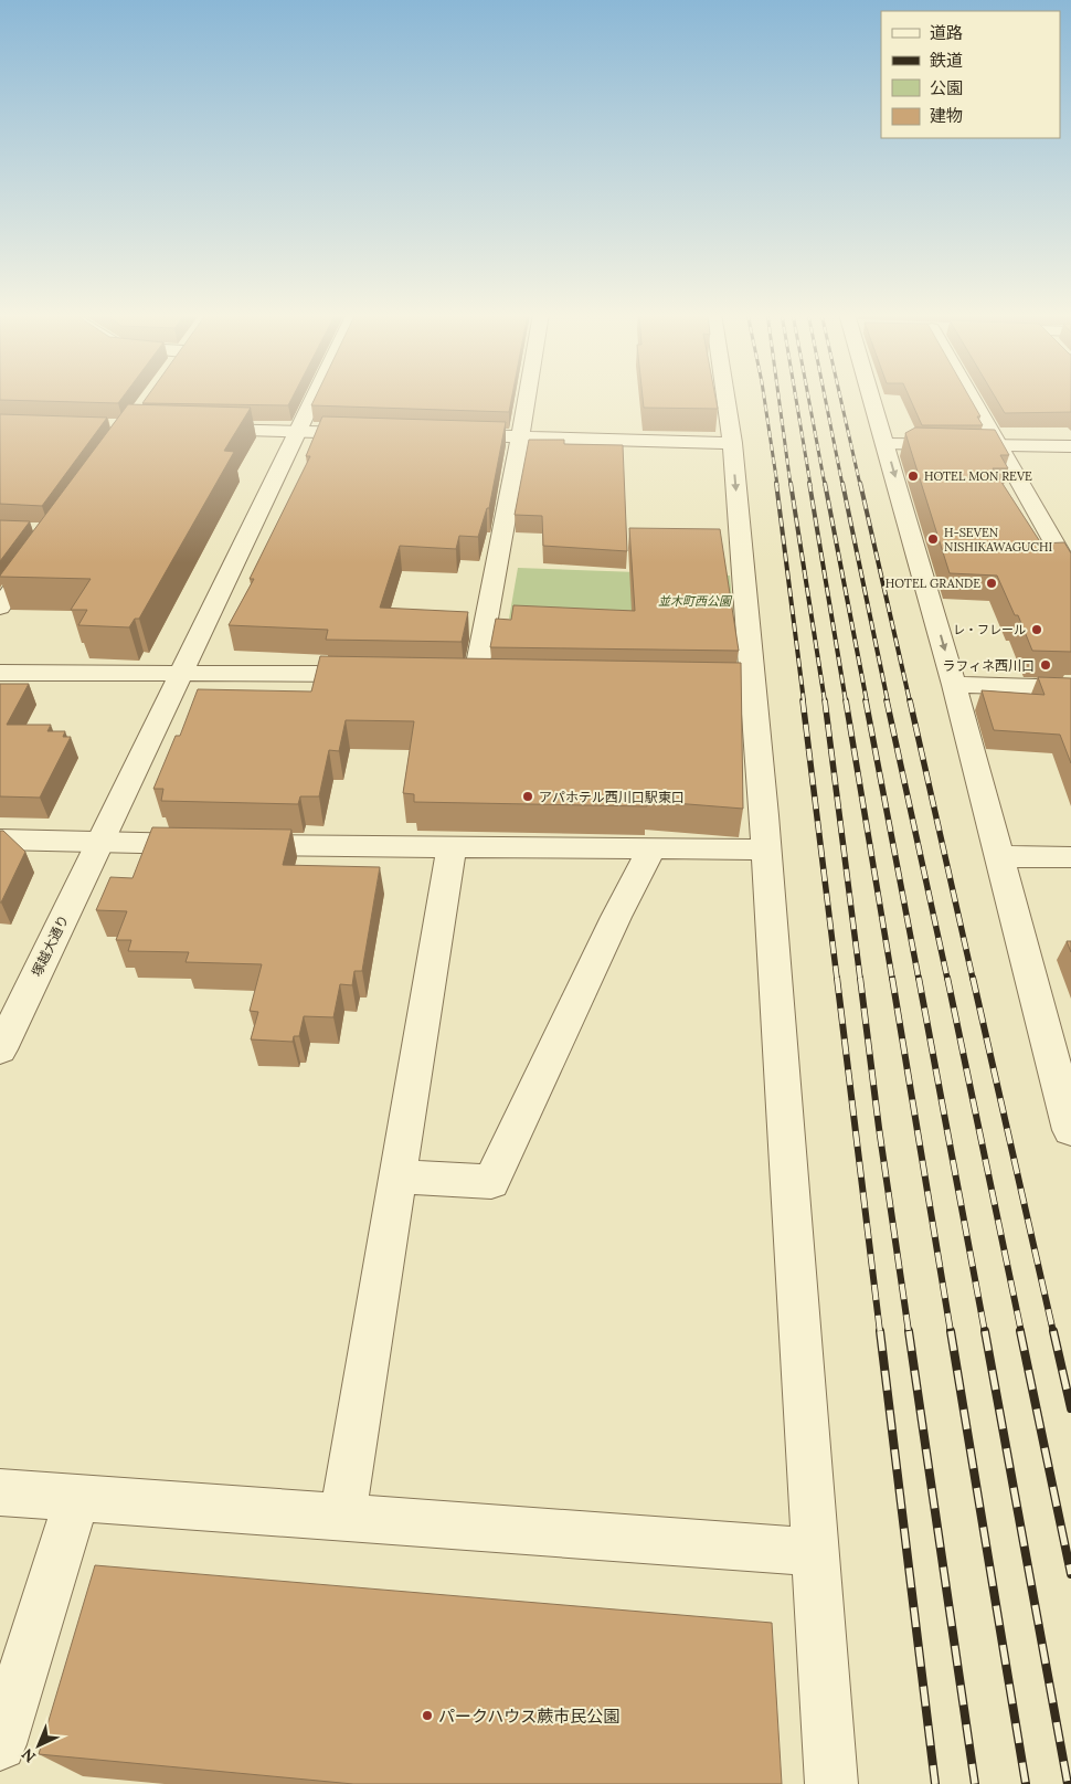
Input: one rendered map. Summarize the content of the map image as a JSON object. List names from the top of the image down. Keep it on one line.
{"streets":{"street":["塚越大通り"]},"parks":["並木町西公園"],"places":["HOTEL MON REVE","H-SEVEN NISHIKAWAGUCHI","HOTEL GRANDE","レ・フレール","ラフィネ西川口","アパホテル西川口駅東口","パークハウス蕨市民公園"],"legend":["道路","鉄道","公園","建物"],"north":"bottom left"}
